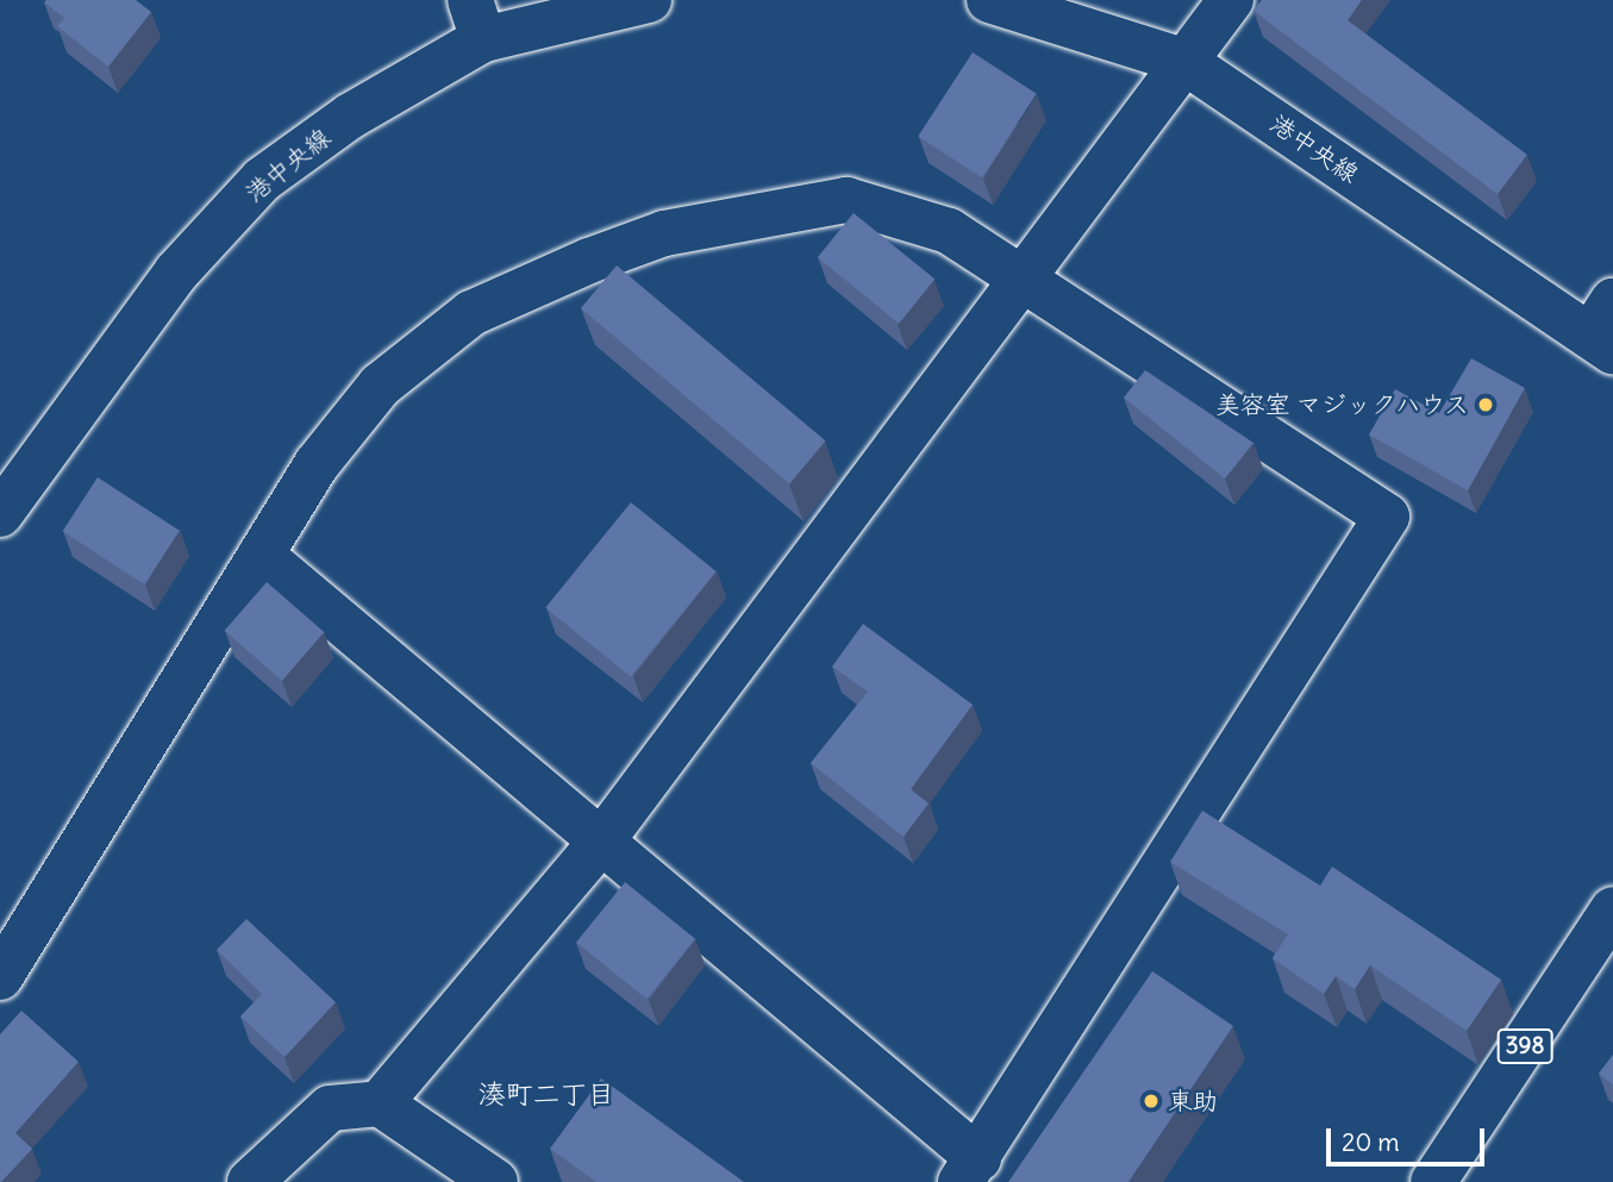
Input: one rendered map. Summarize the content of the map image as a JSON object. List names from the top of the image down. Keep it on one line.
{"streets":{"main road":["港中央線","398"]},"districts":["湊町二丁目"],"places":["美容室 マジックハウス","東助"],"scale_bar":"20 m"}
